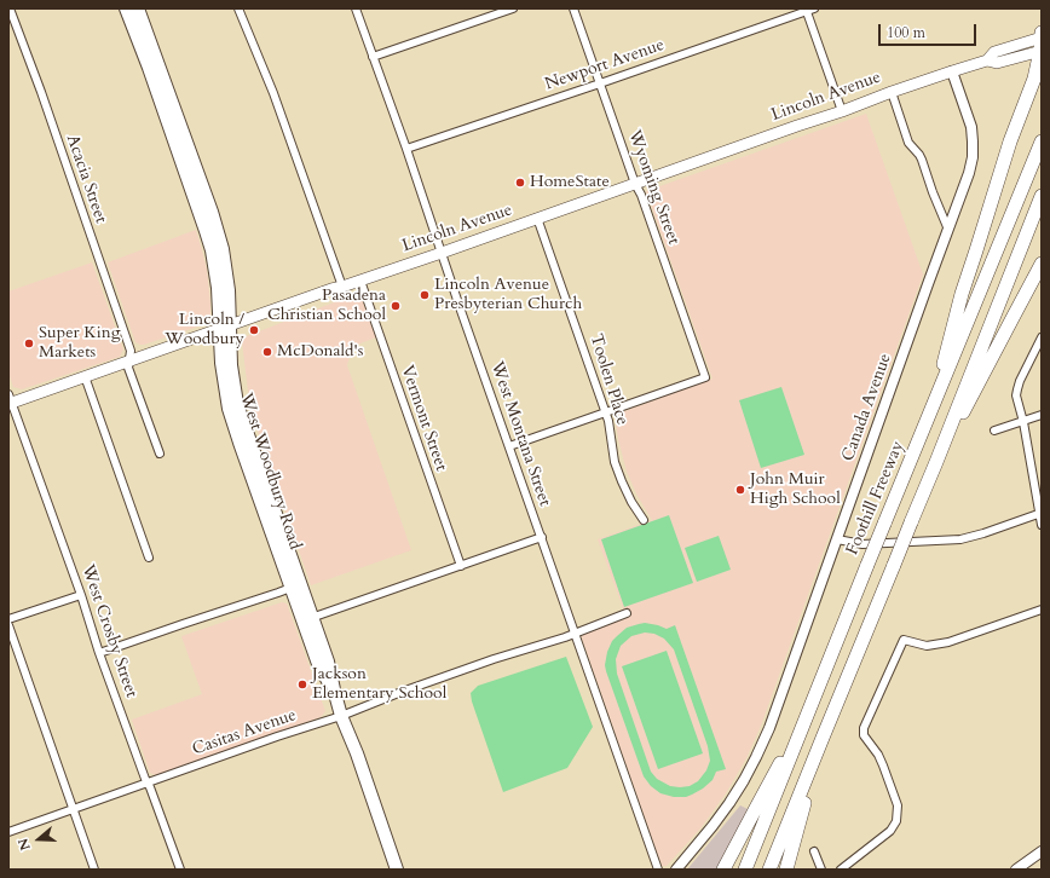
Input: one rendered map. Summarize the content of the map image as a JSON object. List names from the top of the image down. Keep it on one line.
{"streets":{"highway":["Foothill Freeway"],"main road":["Lincoln Avenue","West Woodbury Road"],"street":["Newport Avenue","Acacia Street","Wyoming Street","Toolen Place","Canada Avenue","Vermont Street","West Montana Street","West Crosby Street","Casitas Avenue"]},"crossings":[["Newport Avenue","Wyoming Street"],["Newport Avenue","West Montana Street"],["Lincoln Avenue","Acacia Street"],["Lincoln Avenue","Wyoming Street"],["Lincoln Avenue","Toolen Place"],["Lincoln Avenue","Canada Avenue"],["Lincoln Avenue","Vermont Street"],["Lincoln Avenue","West Montana Street"],["Lincoln Avenue","West Woodbury Road"],["Lincoln Avenue","West Crosby Street"],["Wyoming Street","Toolen Place"],["West Montana Street","Casitas Avenue"],["West Woodbury Road","Casitas Avenue"],["West Crosby Street","Casitas Avenue"]],"places":["HomeState","Lincoln Avenue Presbyterian Church","Pasadena Christian School","Lincoln / Woodbury","Super King Markets","McDonald's","John Muir High School","Jackson Elementary School"],"scale_bar":"100 m","north":"left"}
